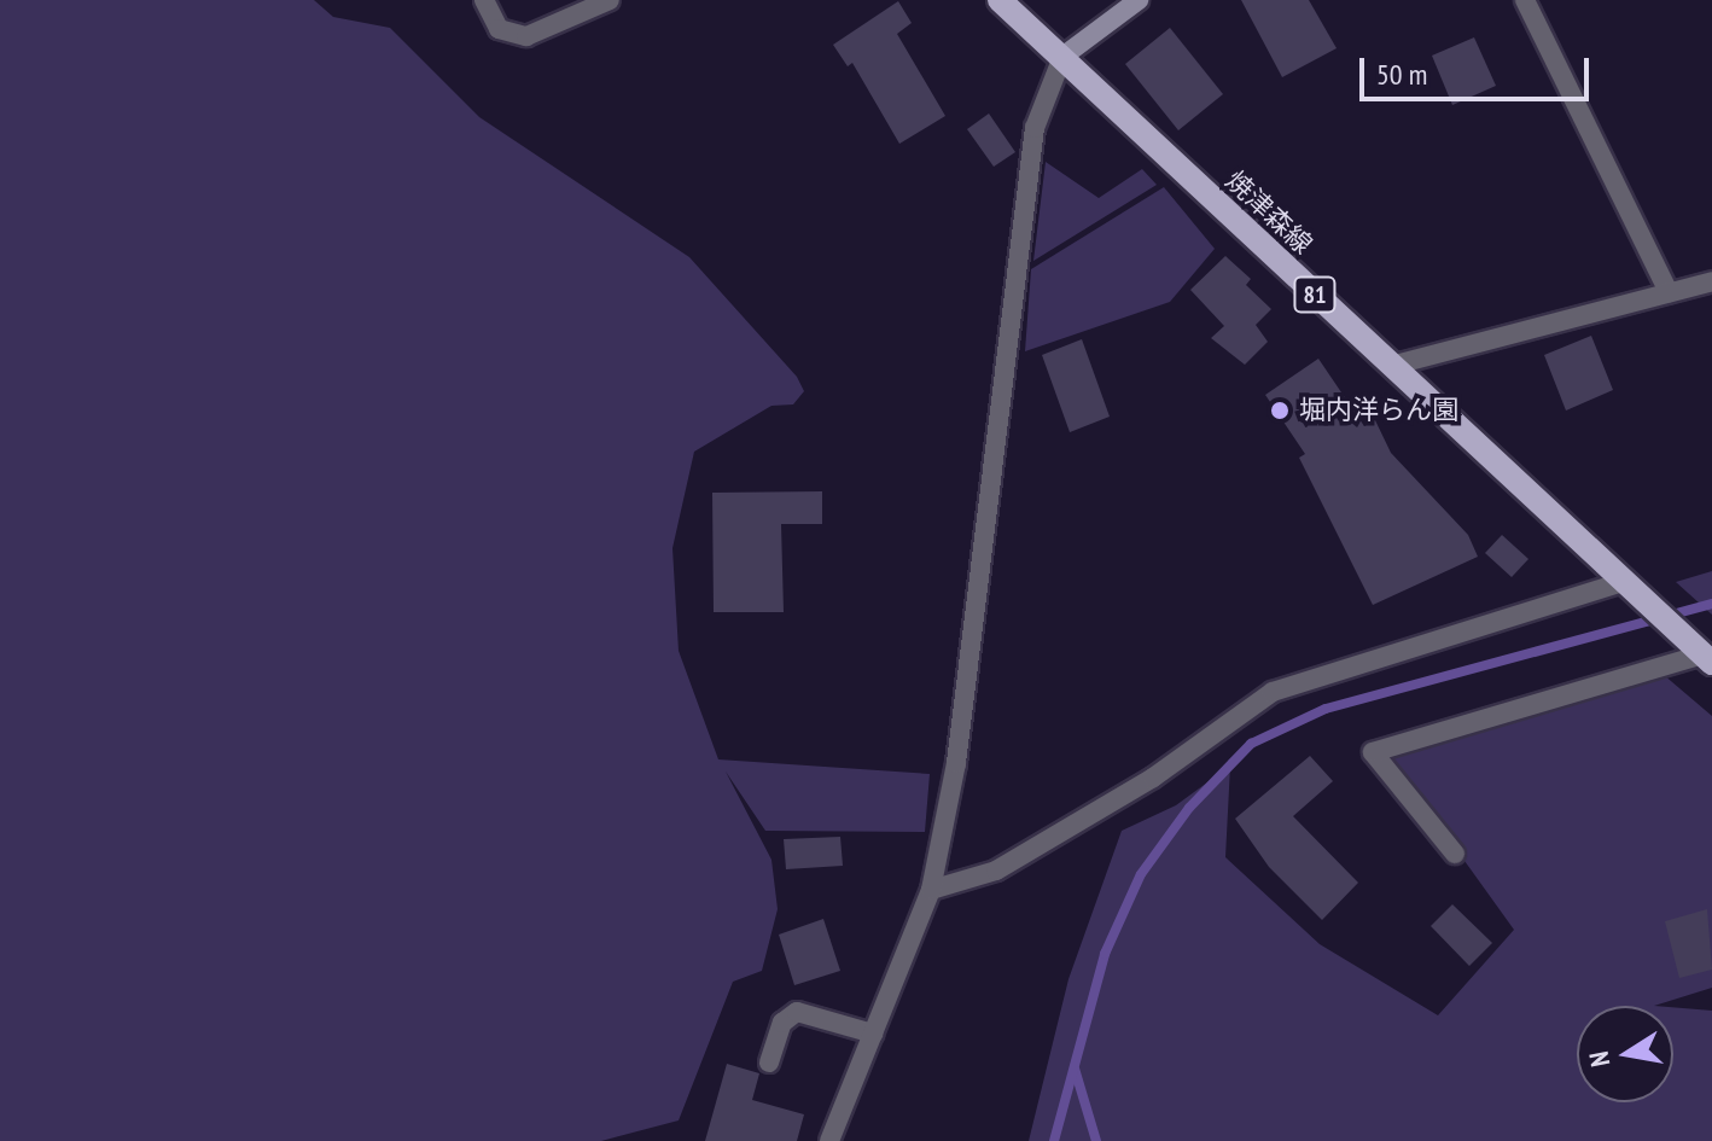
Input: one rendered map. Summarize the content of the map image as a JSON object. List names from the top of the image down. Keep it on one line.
{"streets":{"main road":["焼津森線","81"]},"places":["堀内洋らん園"],"scale_bar":"50 m","north":"left"}
